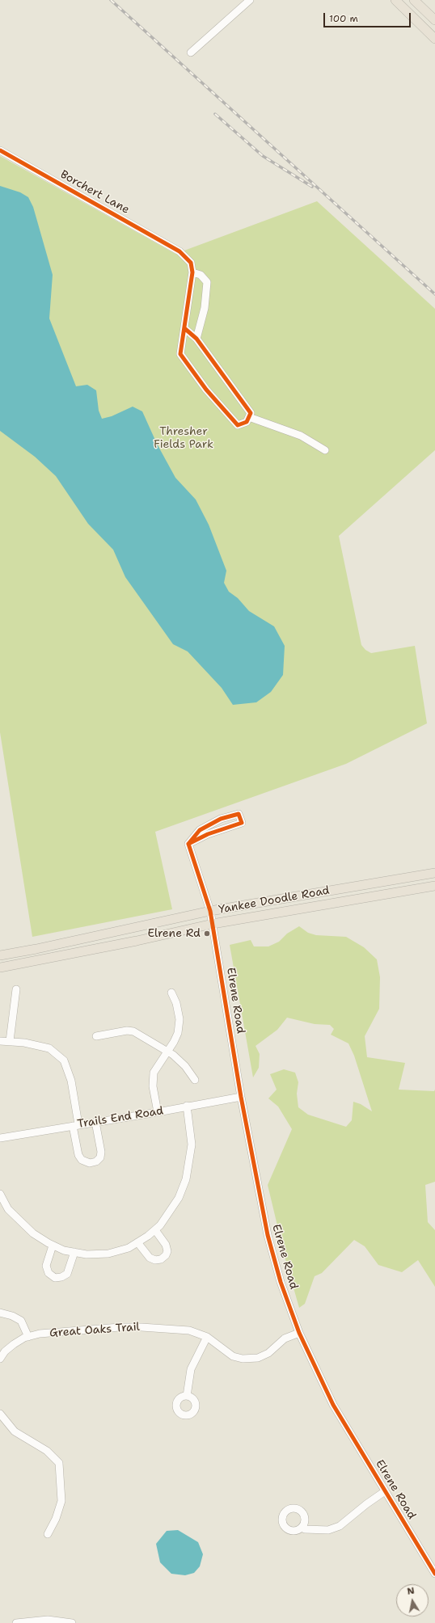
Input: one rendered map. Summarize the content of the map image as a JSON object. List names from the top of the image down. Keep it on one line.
{"streets":{"main road":["Yankee Doodle Road"],"street":["Borchert Lane","Elrene Road","Trails End Road","Great Oaks Trail"]},"crossings":[["Yankee Doodle Road","Elrene Road"],["Elrene Road","Trails End Road"],["Elrene Road","Great Oaks Trail"]],"parks":["Thresher Fields Park"],"places":["Elrene Rd"],"scale_bar":"100 m","north":"top"}
